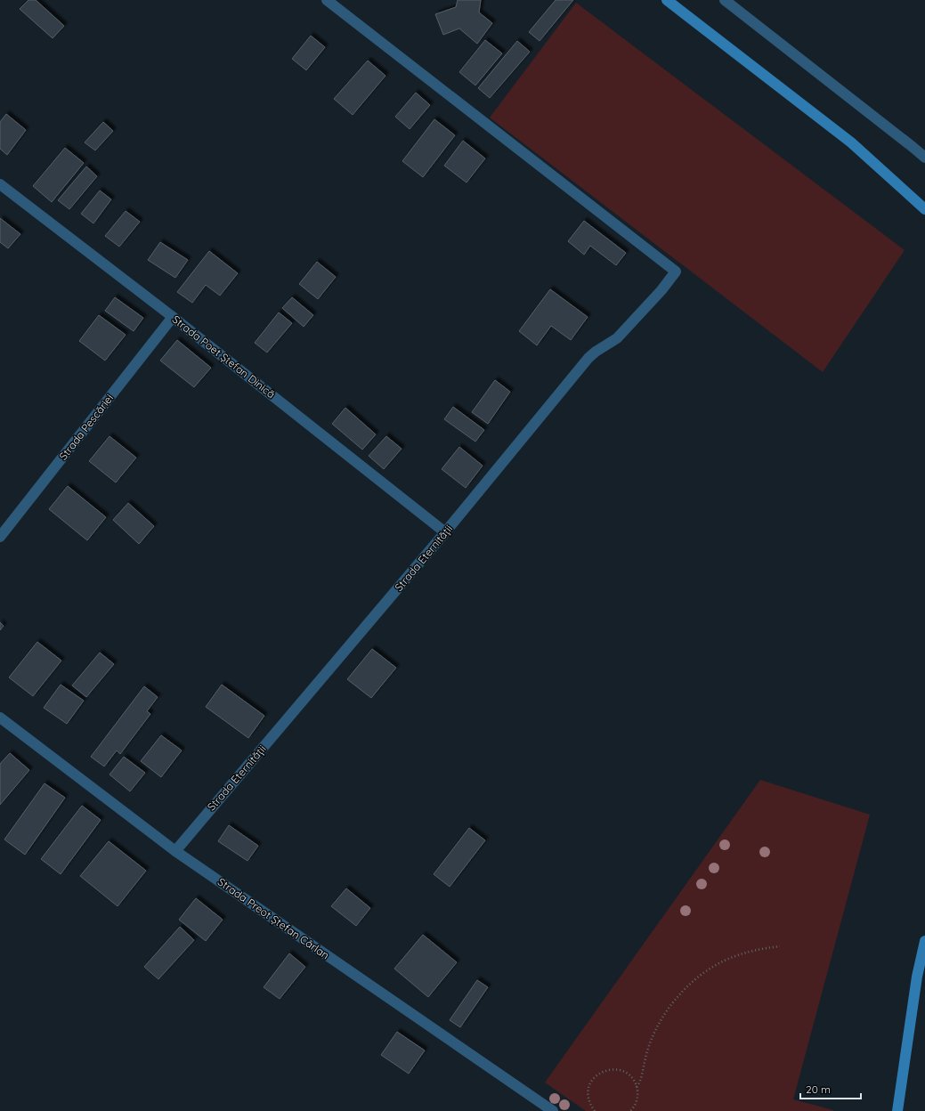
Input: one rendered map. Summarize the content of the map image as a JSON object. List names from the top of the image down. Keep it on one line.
{"streets":{"street":["Strada Poet Ștefan Dinică","Strada Pescăriei","Strada Eternității","Strada Preot Ștefan Cârlan"]},"crossings":[["Strada Poet Ștefan Dinică","Strada Pescăriei"],["Strada Poet Ștefan Dinică","Strada Eternității"],["Strada Eternității","Strada Preot Ștefan Cârlan"]],"scale_bar":"20 m"}
